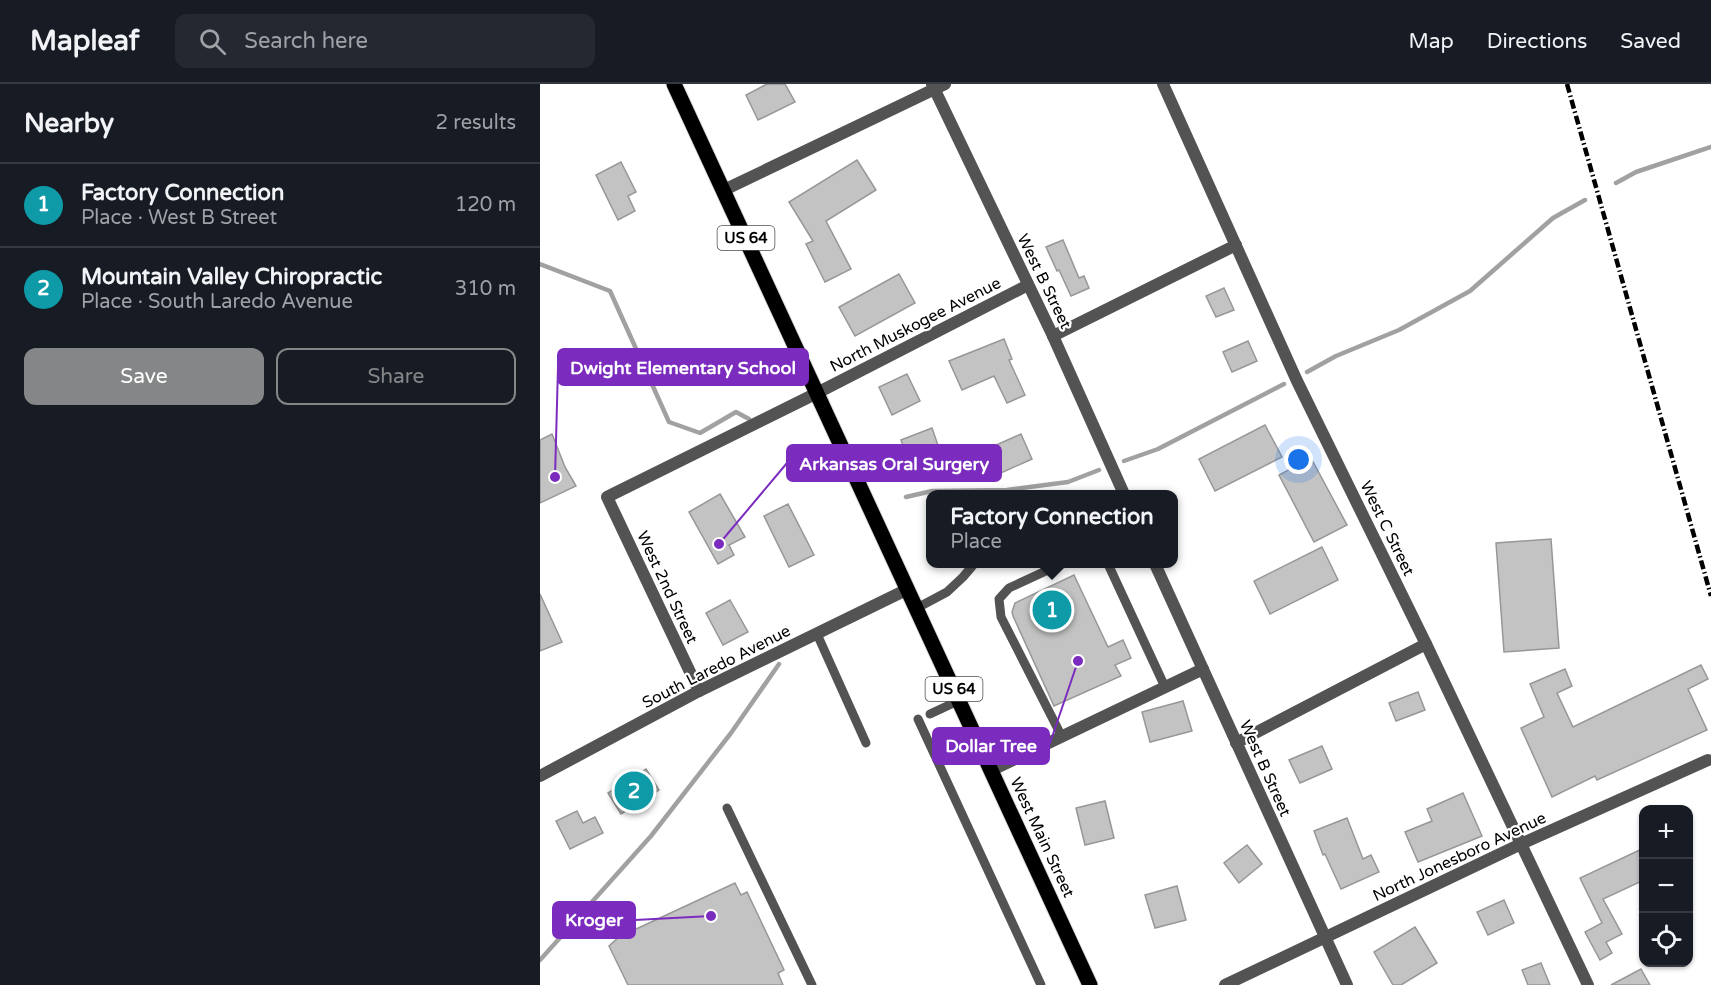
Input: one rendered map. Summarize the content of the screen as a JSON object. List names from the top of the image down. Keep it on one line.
{"streets":{"main road":["US 64","West Main Street"],"street":["West B Street","North Muskogee Avenue","West C Street","West 2nd Street","South Laredo Avenue","North Jonesboro Avenue"]},"crossings":[["West B Street","North Muskogee Avenue"],["West B Street","North Jonesboro Avenue"],["North Muskogee Avenue","West 2nd Street"],["North Muskogee Avenue","West Main Street"],["West C Street","North Jonesboro Avenue"],["West 2nd Street","South Laredo Avenue"],["South Laredo Avenue","West Main Street"]],"places":["Dwight Elementary School","Arkansas Oral Surgery","Dollar Tree","Kroger"],"page":{"header":"Mapleaf","search":"Search here","nav":["Map","Directions","Saved"],"heading":["Nearby","2 results"],"list":[{"mark":"1","name":"Factory Connection","note":"Place · West B Street","value":"120 m"},{"mark":"2","name":"Mountain Valley Chiropractic","note":"Place · South Laredo Avenue","value":"310 m"}],"buttons":["Save","Share"],"popup":["Factory Connection","Place"],"pins":["1","2"],"map_buttons":["+","−"]}}
